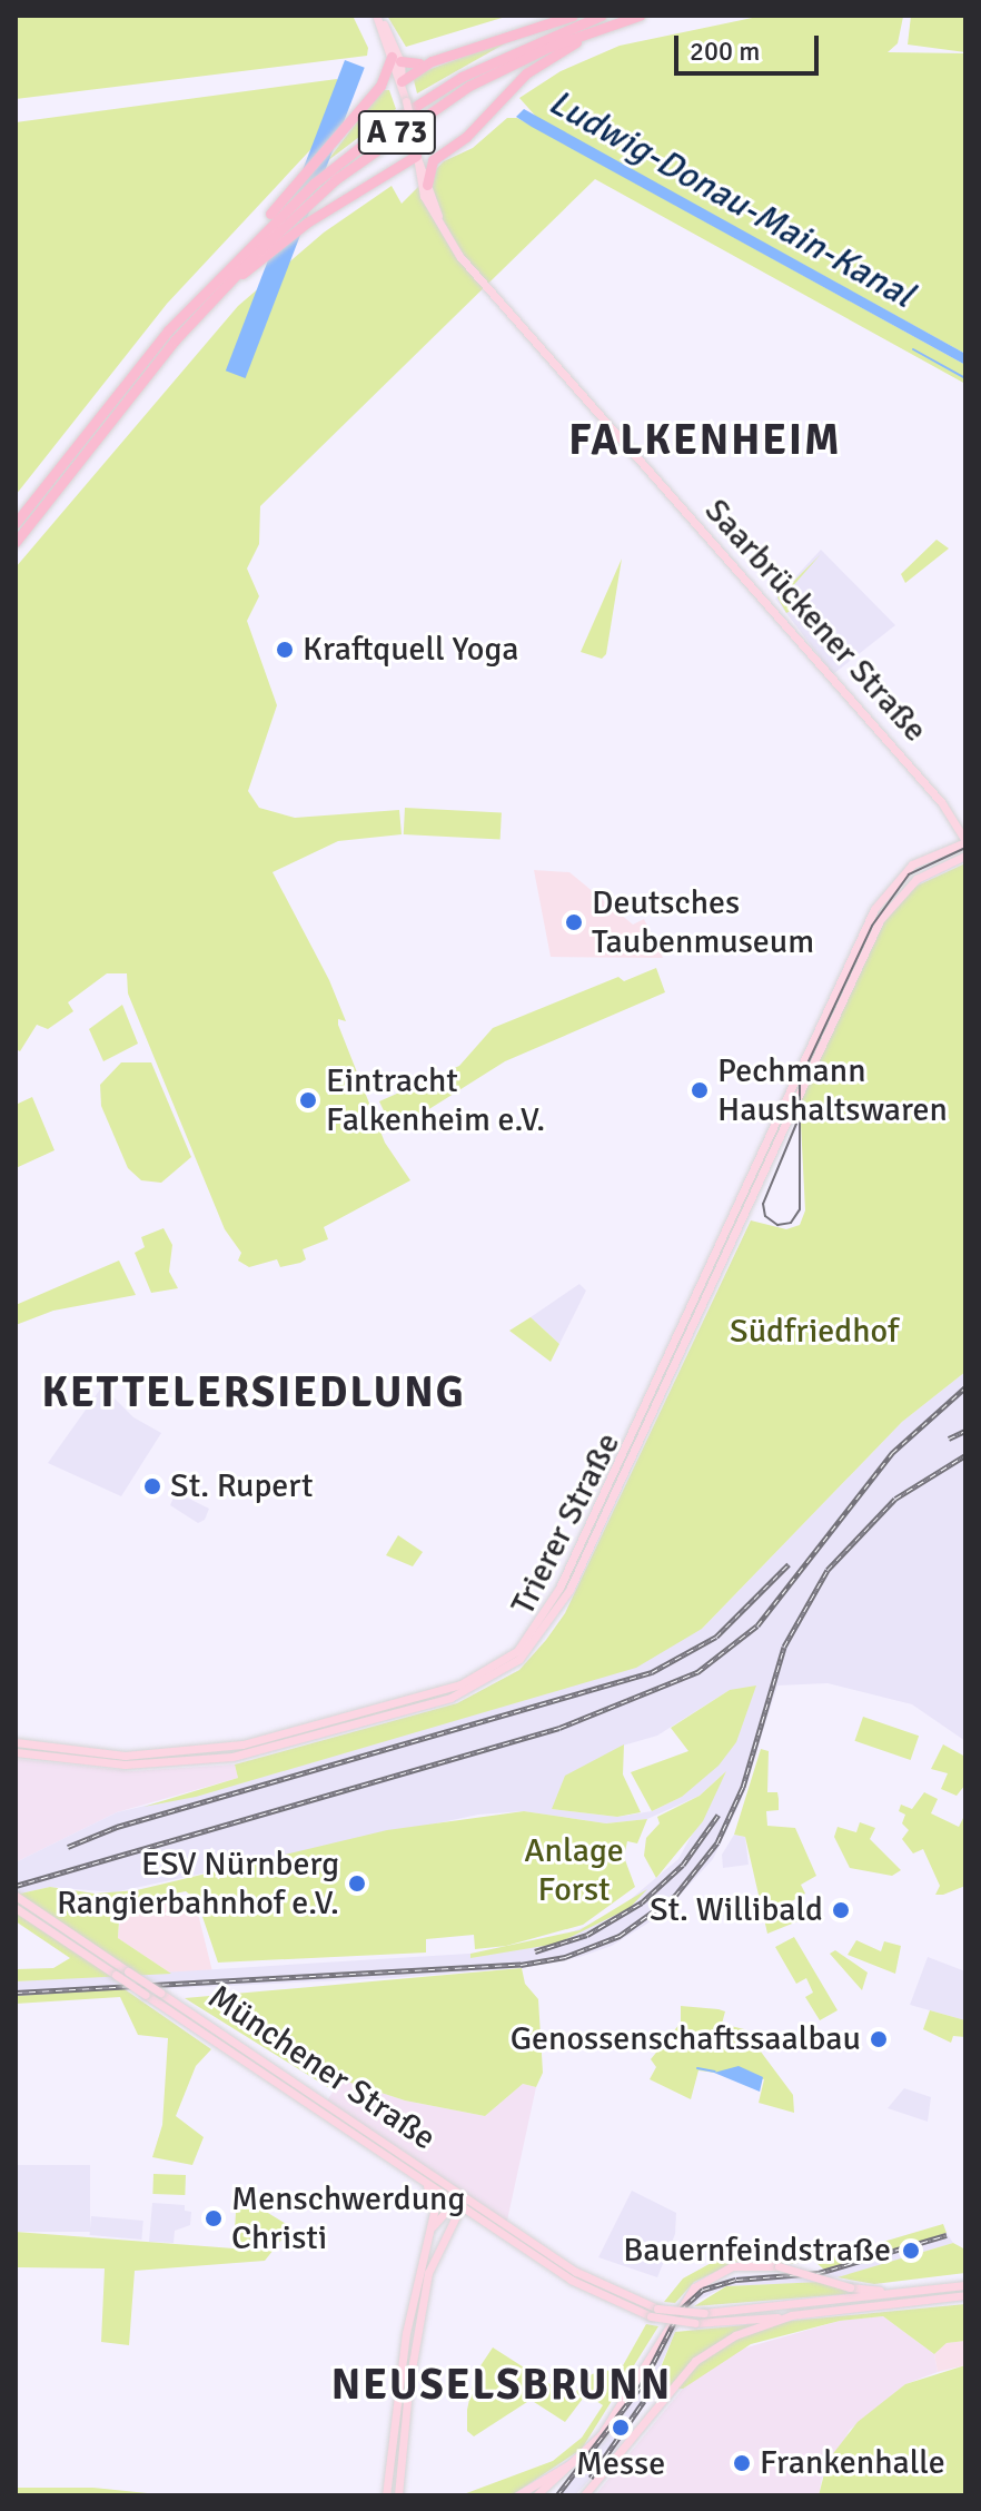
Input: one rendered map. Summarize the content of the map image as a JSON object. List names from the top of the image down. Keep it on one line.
{"streets":{"highway":["A 73"],"main road":["Saarbrückener Straße","Trierer Straße","Münchener Straße"]},"crossings":[["A 73","Saarbrückener Straße"],["Saarbrückener Straße","Trierer Straße"]],"districts":["FALKENHEIM","KETTELERSIEDLUNG","NEUSELSBRUNN"],"water":["Ludwig-Donau-Main-Kanal"],"parks":["Südfriedhof","Anlage Forst"],"places":["Kraftquell Yoga","Deutsches Taubenmuseum","Pechmann Haushaltswaren","Eintracht Falkenheim e.V.","St. Rupert","ESV Nürnberg Rangierbahnhof e.V.","St. Willibald","Genossenschaftssaalbau","Menschwerdung Christi","Bauernfeindstraße","Messe","Frankenhalle"],"scale_bar":"200 m"}
